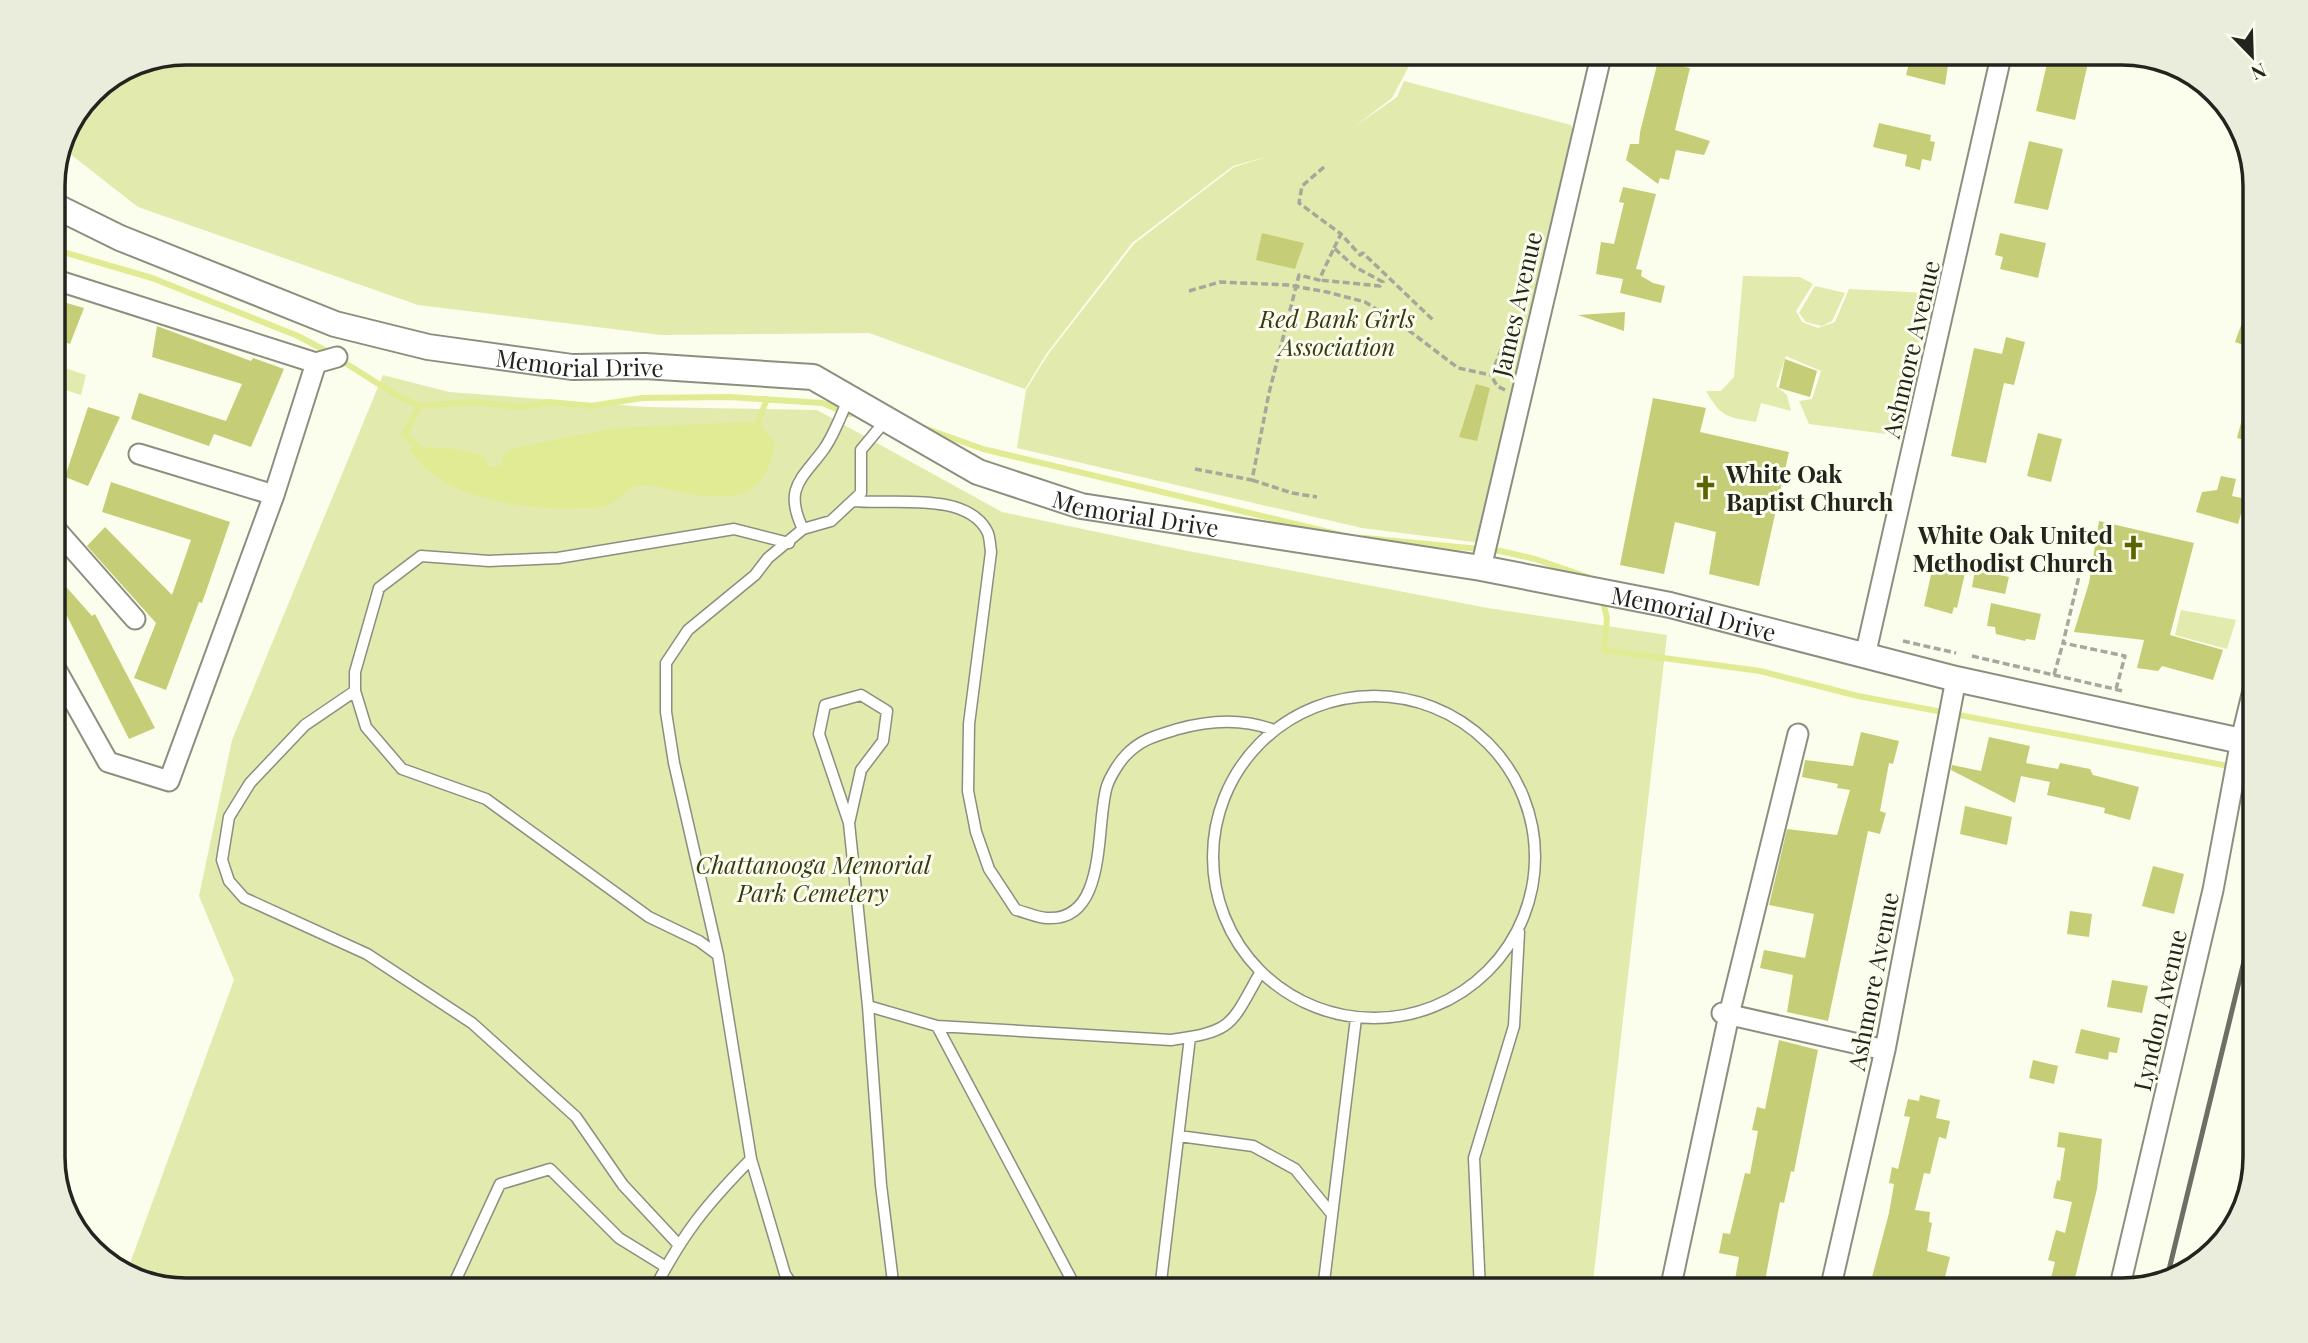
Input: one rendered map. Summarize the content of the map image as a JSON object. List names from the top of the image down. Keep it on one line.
{"streets":{"street":["James Avenue","Ashmore Avenue","Memorial Drive","Lyndon Avenue"]},"crossings":[["James Avenue","Memorial Drive"],["Ashmore Avenue","Memorial Drive"]],"parks":["Red Bank Girls Association","Chattanooga Memorial Park Cemetery"],"places":{"church":["White Oak Baptist Church","White Oak United Methodist Church"]},"north":"bottom right"}
